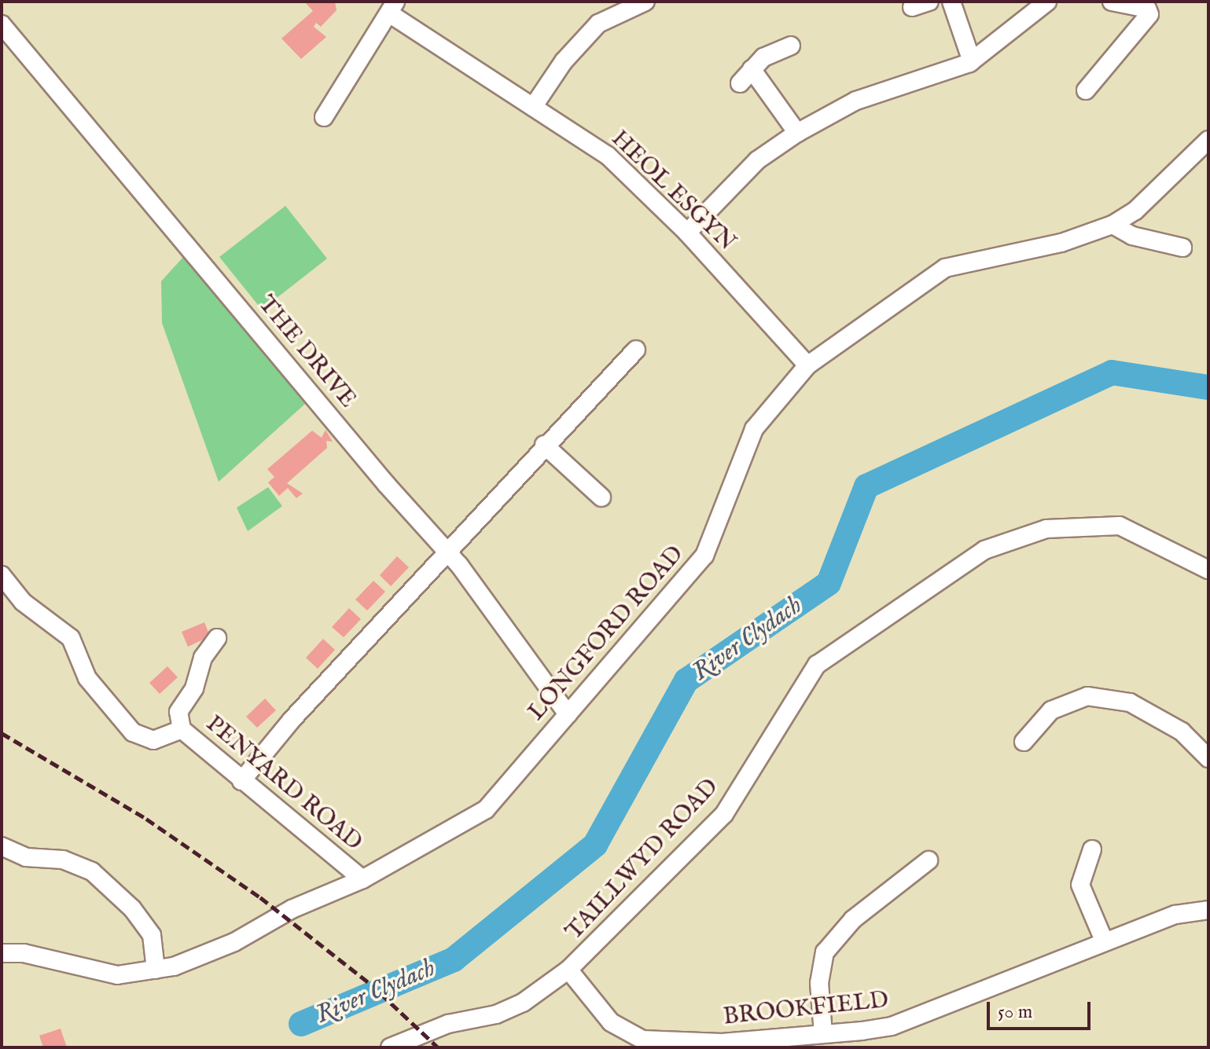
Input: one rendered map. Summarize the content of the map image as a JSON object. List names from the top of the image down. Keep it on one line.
{"streets":{"street":["HEOL ESGYN","THE DRIVE","LONGFORD ROAD","PENYARD ROAD","TAILLWYD ROAD","BROOKFIELD"]},"crossings":[["HEOL ESGYN","LONGFORD ROAD"],["THE DRIVE","LONGFORD ROAD"],["LONGFORD ROAD","PENYARD ROAD"],["TAILLWYD ROAD","BROOKFIELD"]],"water":["River Clydach"],"scale_bar":"50 m"}
